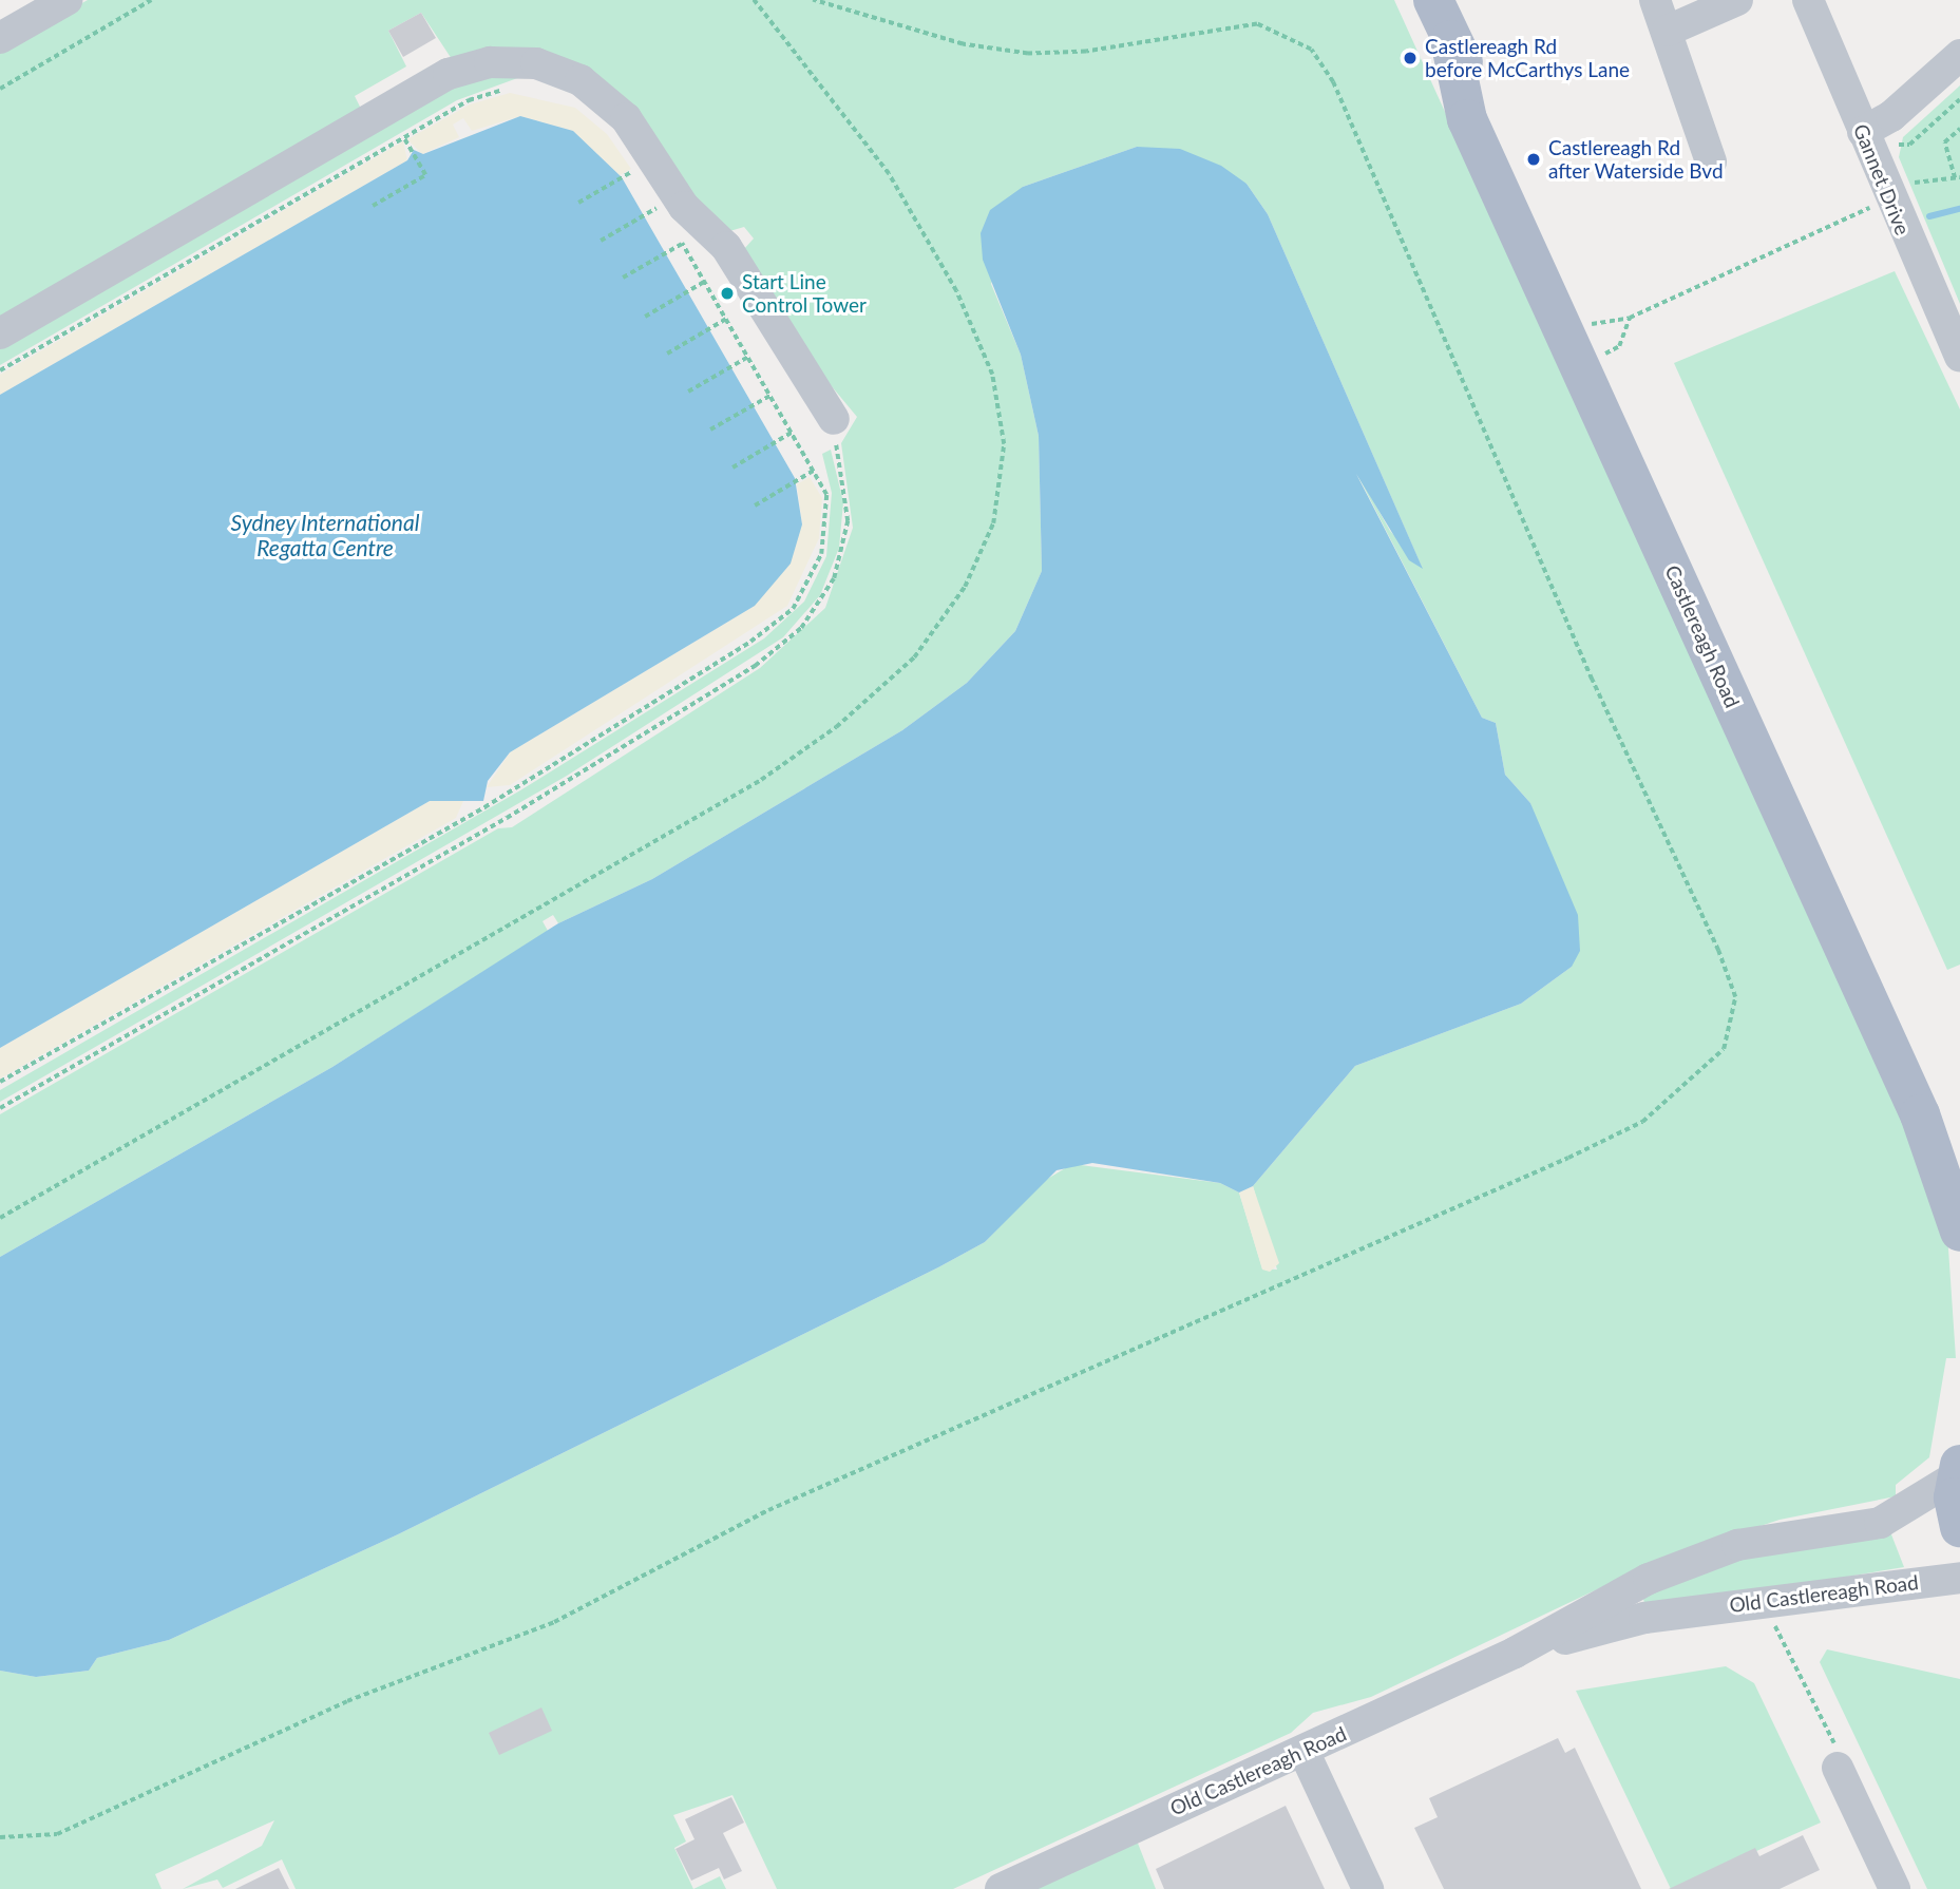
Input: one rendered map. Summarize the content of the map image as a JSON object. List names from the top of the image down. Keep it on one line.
{"streets":{"main road":["Castlereagh Road"],"street":["Gannet Drive","Old Castlereagh Road"]},"water":["Sydney International Regatta Centre"],"places":["Castlereagh Rd before McCarthys Lane","Castlereagh Rd after Waterside Bvd","Start Line Control Tower"]}
